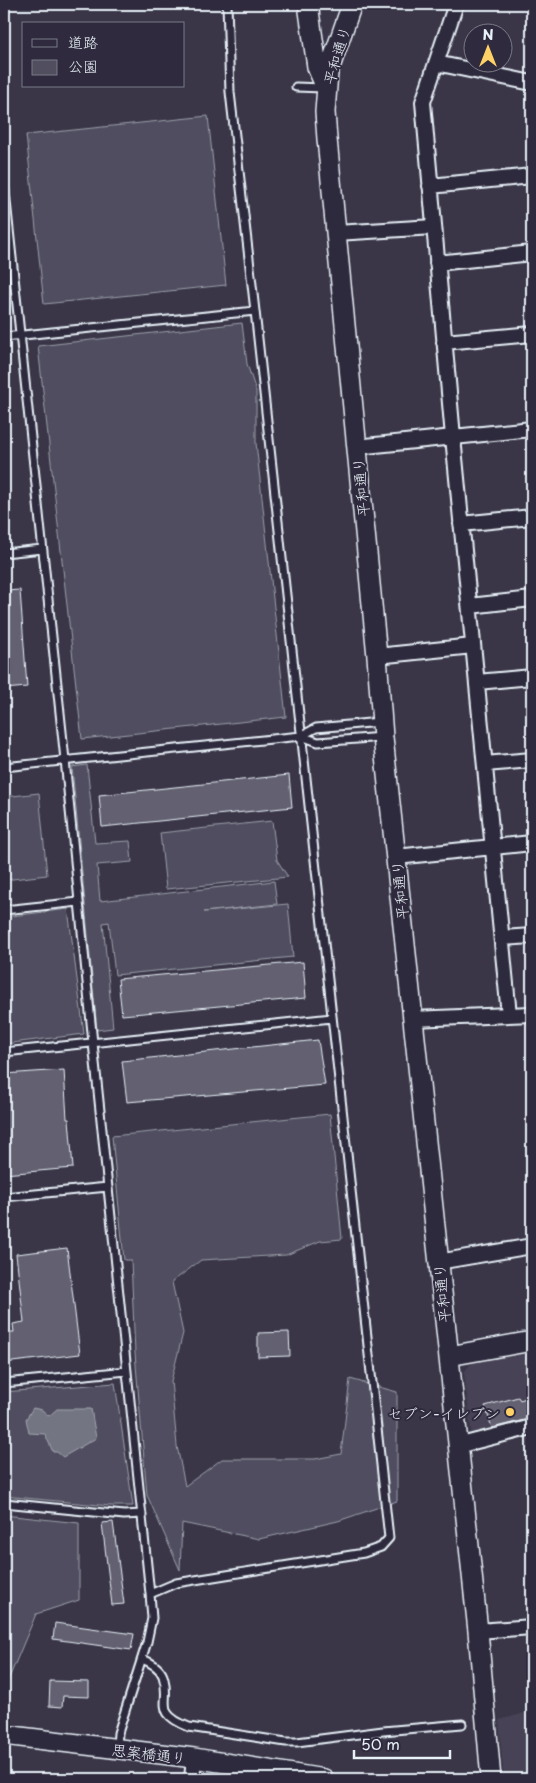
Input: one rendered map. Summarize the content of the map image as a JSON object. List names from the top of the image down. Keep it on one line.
{"streets":{"street":["平和通り","思案橋通り"]},"places":["セブン-イレブン"],"legend":["道路","公園"],"scale_bar":"50 m","north":"top"}
